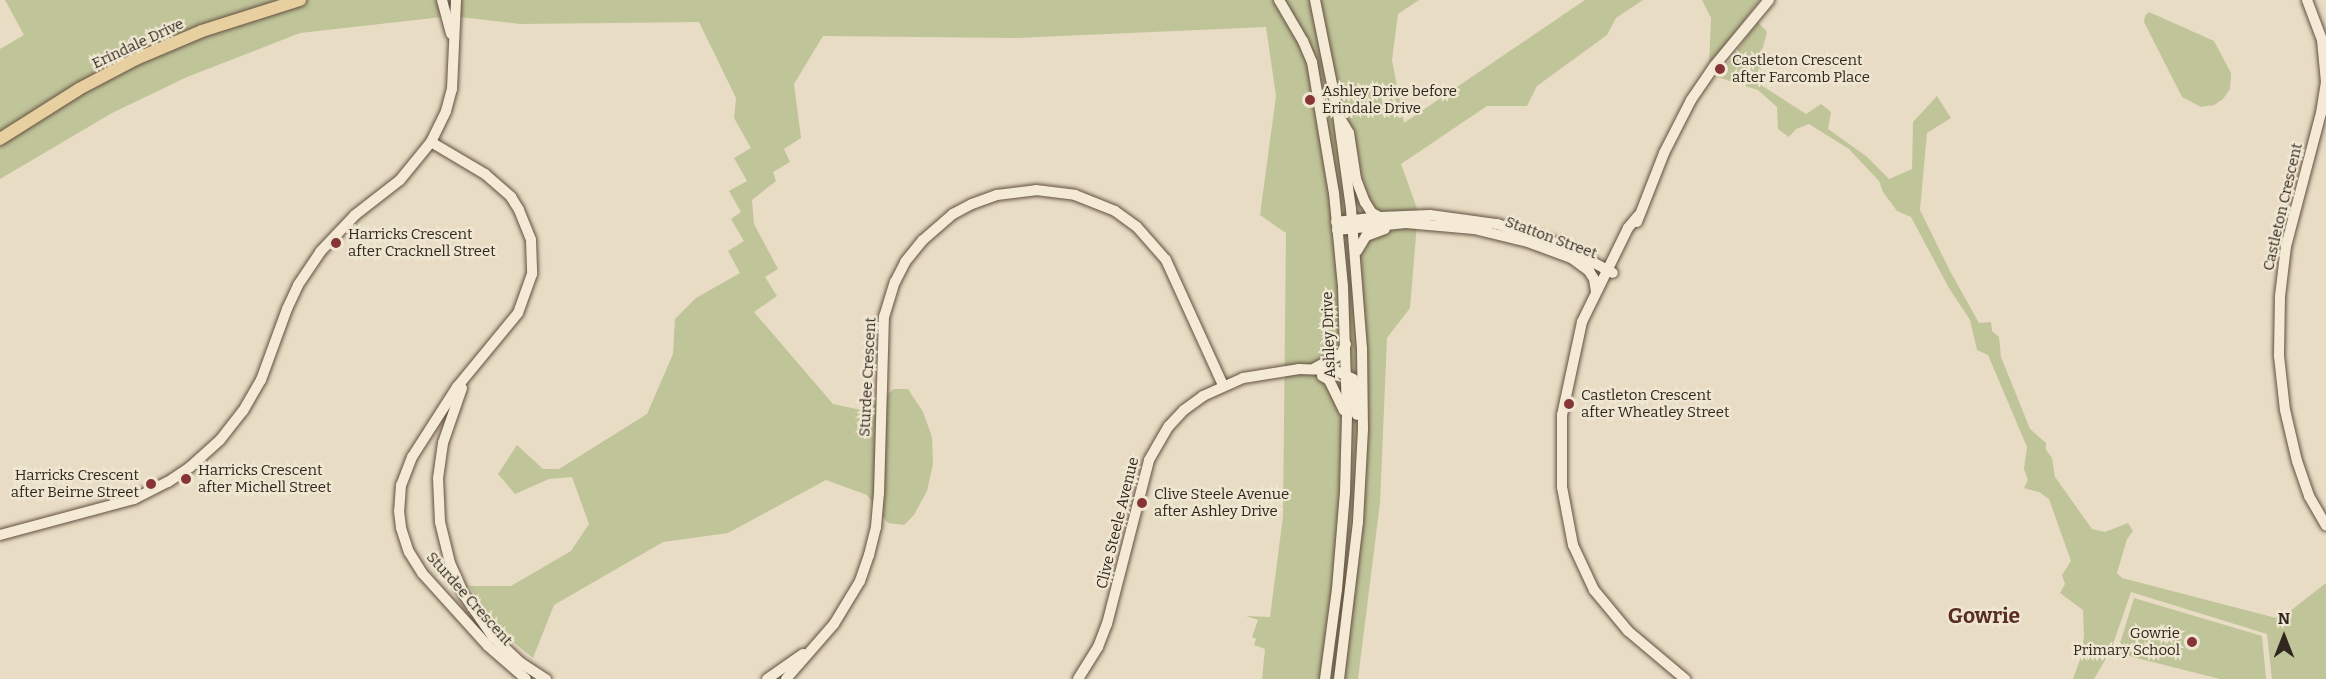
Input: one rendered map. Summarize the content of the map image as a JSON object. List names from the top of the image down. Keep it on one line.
{"streets":{"main road":["Erindale Drive"],"street":["Castleton Crescent","Statton Street","Ashley Drive","Sturdee Crescent","Clive Steele Avenue"]},"crossings":[["Statton Street","Ashley Drive"],["Ashley Drive","Clive Steele Avenue"],["Sturdee Crescent","Clive Steele Avenue"]],"districts":["Gowrie"],"places":["Castleton Crescent after Farcomb Place","Ashley Drive before Erindale Drive","Harricks Crescent after Cracknell Street","Castleton Crescent after Wheatley Street","Harricks Crescent after Michell Street","Harricks Crescent after Beirne Street","Clive Steele Avenue after Ashley Drive","Gowrie Primary School"],"north":"top"}
